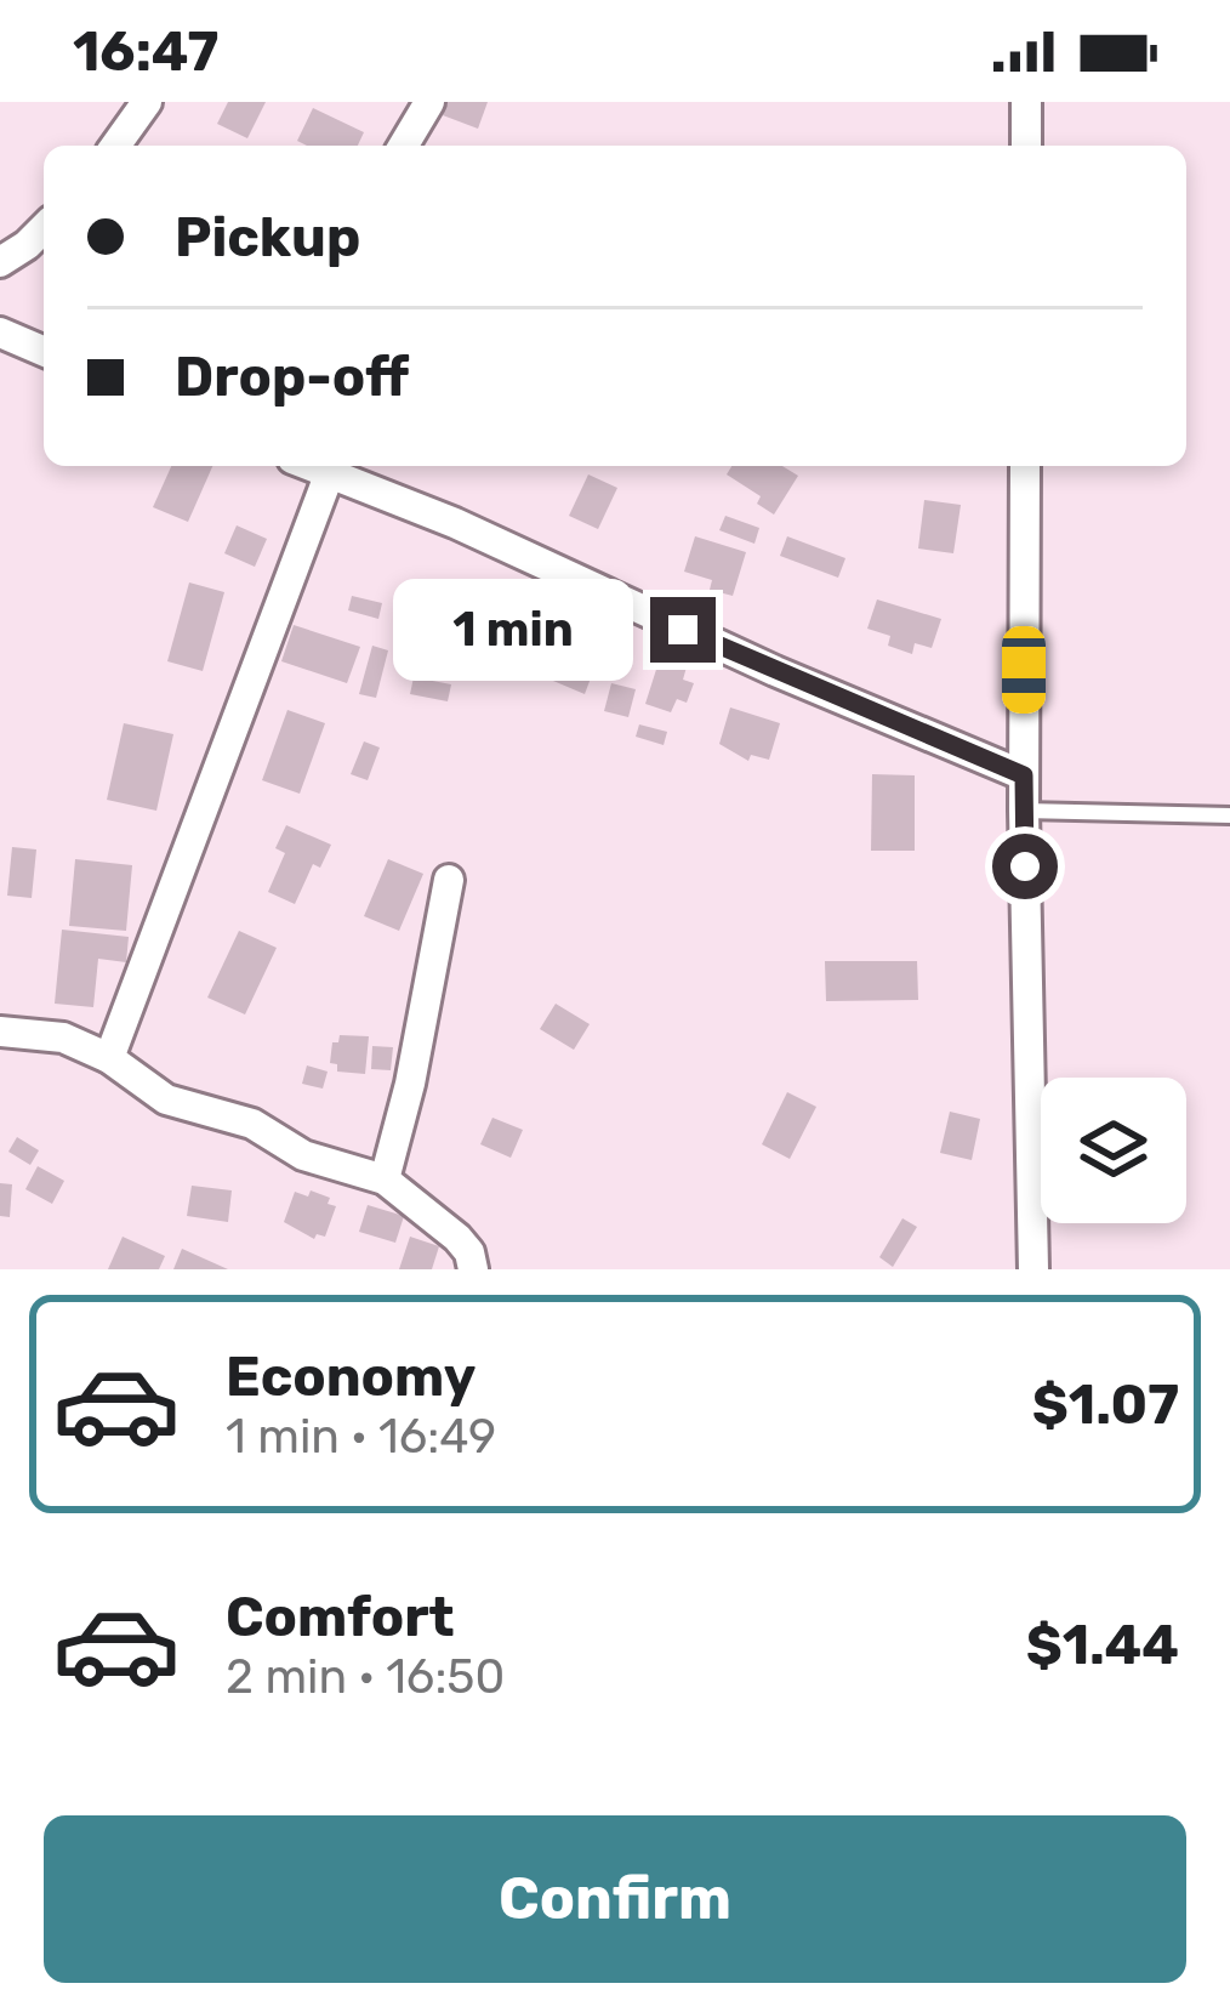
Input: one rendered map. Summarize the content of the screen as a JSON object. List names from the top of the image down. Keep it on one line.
{"page":{"status":"16:47","banner":["Pickup","Drop-off"],"bubble":"1 min","list":[{"name":"Economy","note":"1 min · 16:49","value":"$1.07"},{"name":"Comfort","note":"2 min · 16:50","value":"$1.44"}],"buttons":"Confirm"}}
